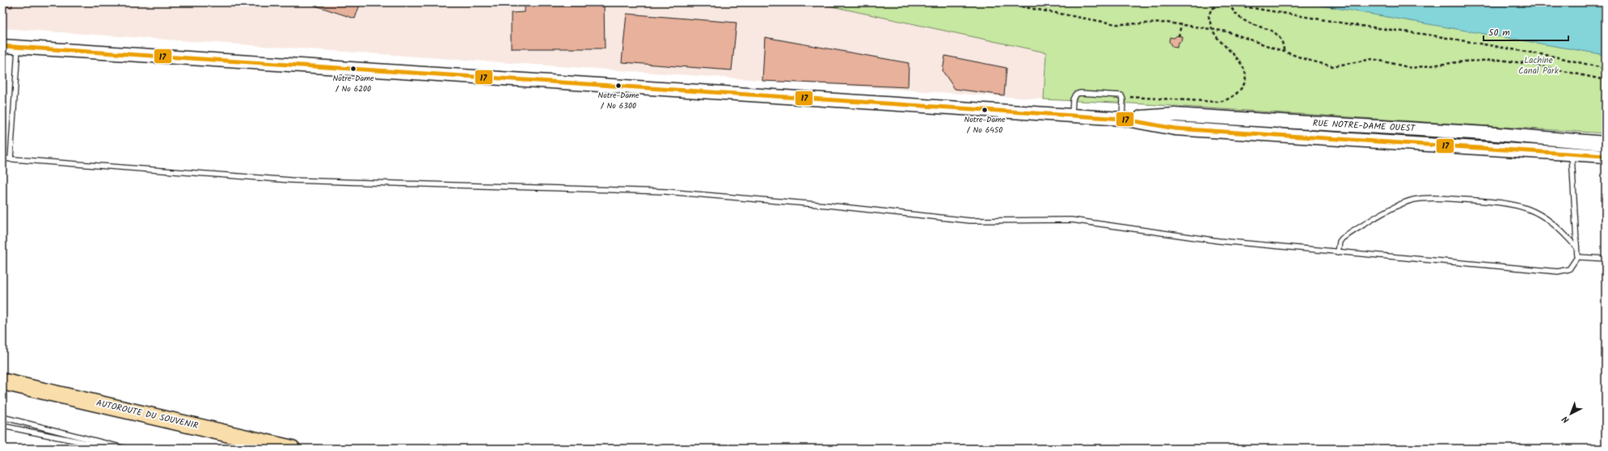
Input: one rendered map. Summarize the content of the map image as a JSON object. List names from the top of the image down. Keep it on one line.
{"streets":{"highway":["AUTOROUTE DU SOUVENIR"],"main road":["RUE NOTRE-DAME OUEST"]},"parks":["Lachine Canal Park"],"places":["Notre-Dame / No 6200","Notre-Dame / No 6300","Notre-Dame / No 6450"],"lines":["transit line 17"],"scale_bar":"50 m","north":"bottom left"}
